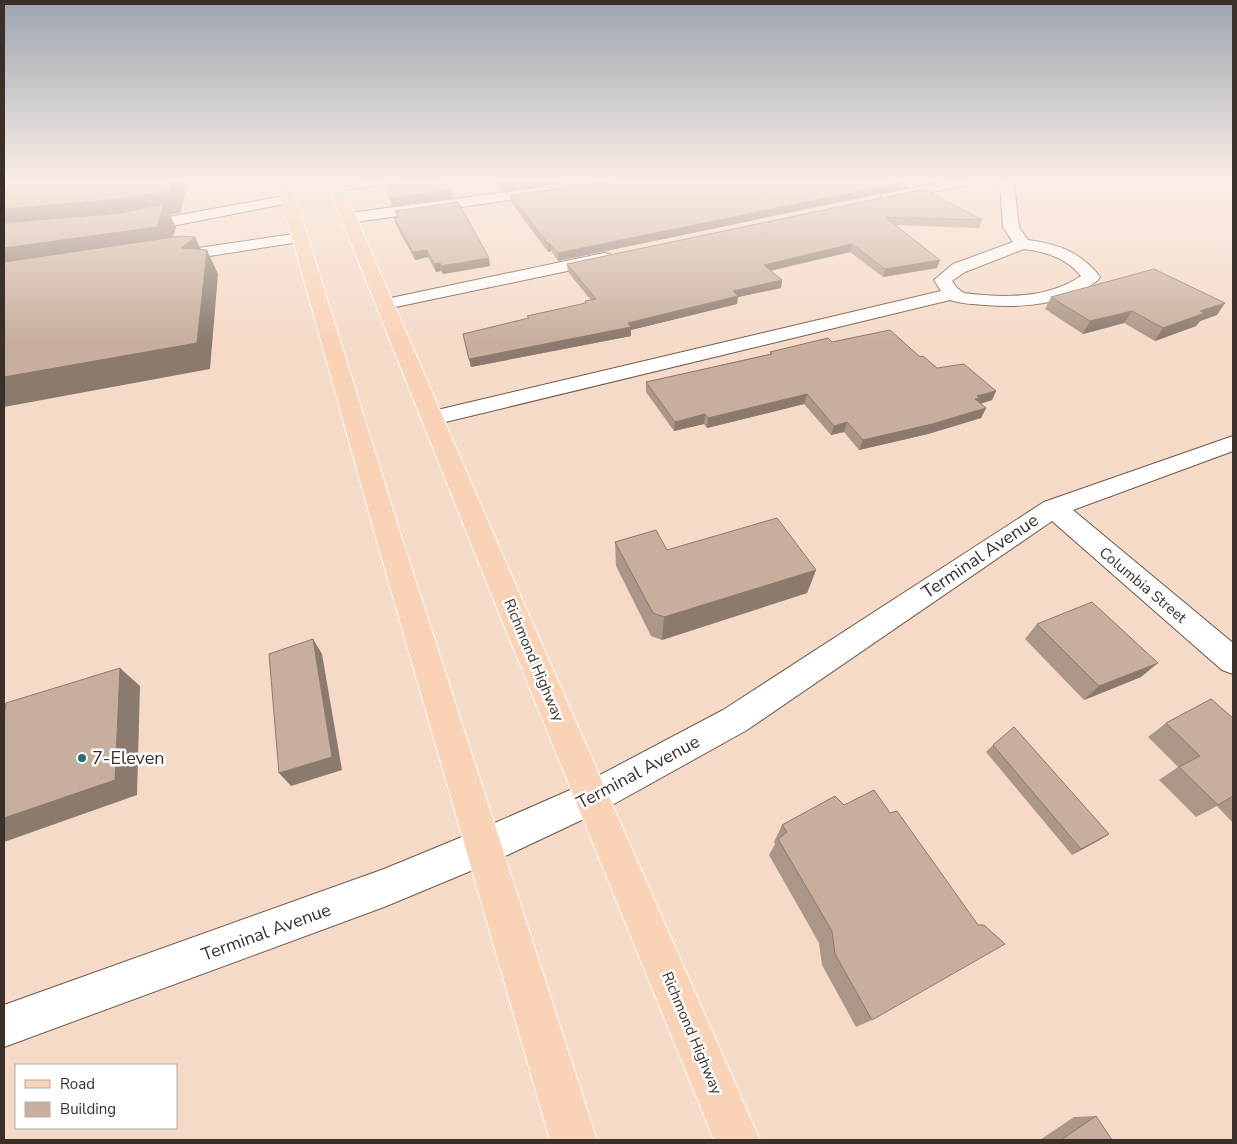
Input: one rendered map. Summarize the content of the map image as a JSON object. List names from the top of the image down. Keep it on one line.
{"streets":{"main road":["Richmond Highway"],"street":["Terminal Avenue","Columbia Street"]},"crossings":[["Terminal Avenue","Columbia Street"],["Terminal Avenue","Richmond Highway"]],"places":["7-Eleven"],"legend":["Road","Building"]}
